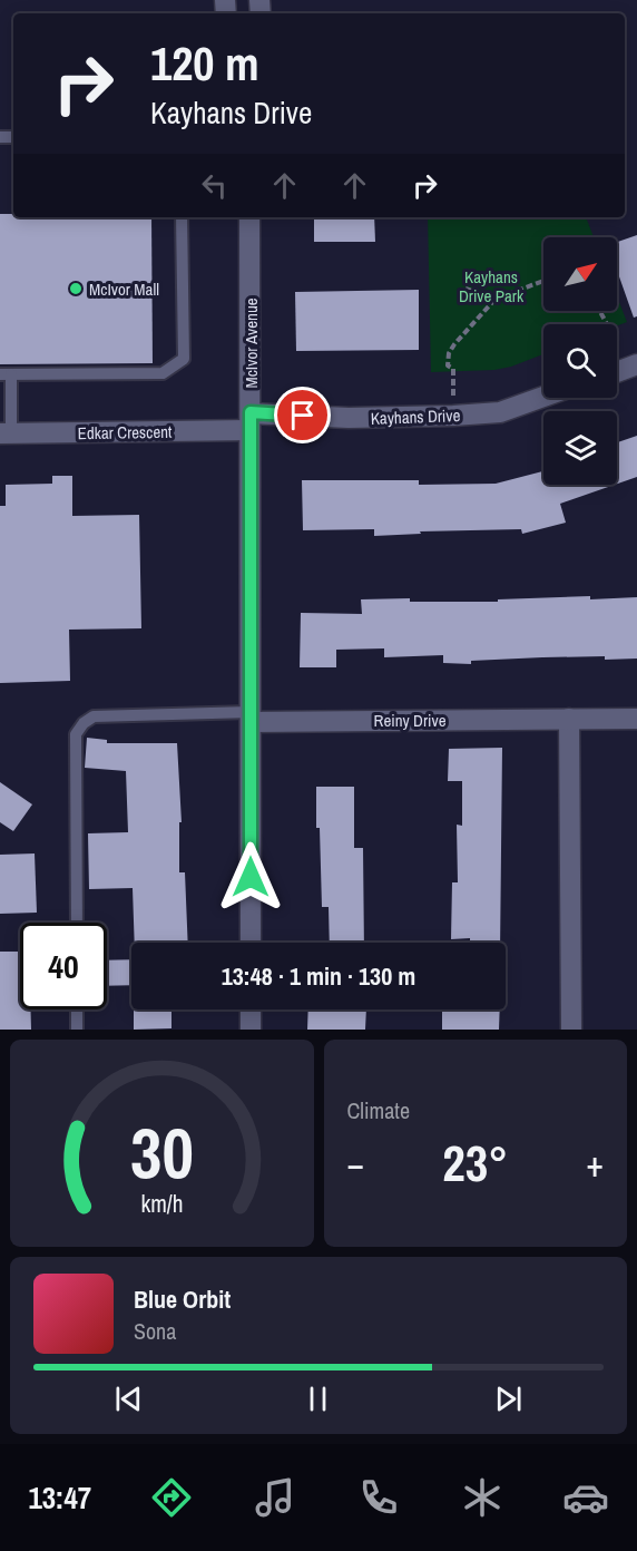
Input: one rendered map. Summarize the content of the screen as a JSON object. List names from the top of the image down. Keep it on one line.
{"streets":{"street":["McIvor Avenue","Kayhans Drive","Edkar Crescent","Reiny Drive"]},"crossings":[["McIvor Avenue","Kayhans Drive"],["McIvor Avenue","Edkar Crescent"],["McIvor Avenue","Reiny Drive"],["Kayhans Drive","Edkar Crescent"]],"parks":["Kayhans Drive Park"],"places":["McIvor Mall"],"north":"top right","page":{"turn":["120 m","Kayhans Drive"],"limit":"40","trip":"13:48 · 1 min · 130 m","tile":"Climate","heat":["−","23°","+"],"song":["Blue Orbit","Sona"],"tabs":"13:47","gauge":["30","km/h"]}}
